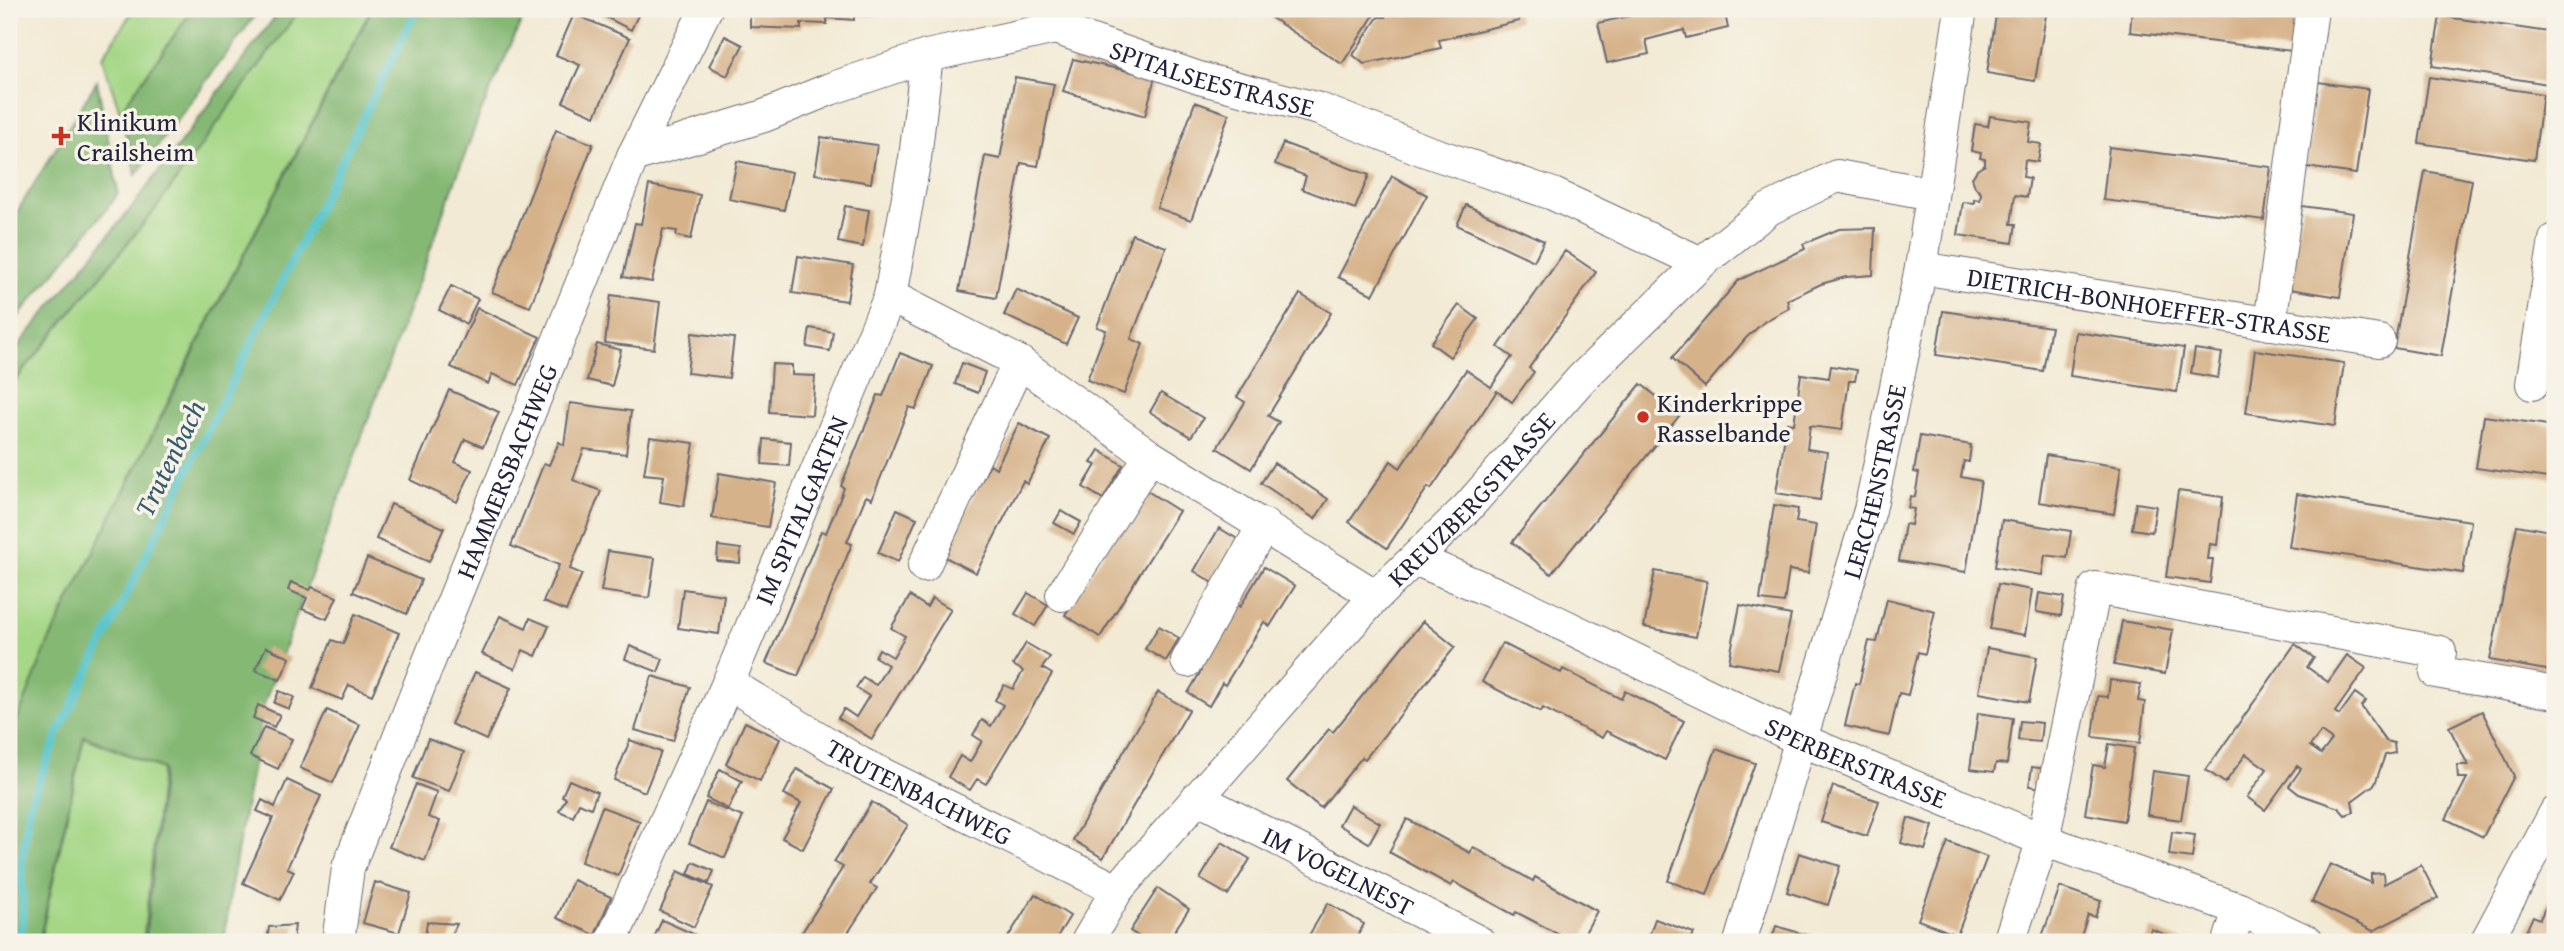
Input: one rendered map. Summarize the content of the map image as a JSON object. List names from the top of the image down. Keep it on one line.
{"streets":{"street":["SPITALSEESTRASSE","DIETRICH-BONHOEFFER-STRASSE","HAMMERSBACHWEG","LERCHENSTRASSE","KREUZBERGSTRASSE","IM SPITALGARTEN","SPERBERSTRASSE","TRUTENBACHWEG","IM VOGELNEST"]},"crossings":[["SPITALSEESTRASSE","HAMMERSBACHWEG"],["SPITALSEESTRASSE","KREUZBERGSTRASSE"],["SPITALSEESTRASSE","IM SPITALGARTEN"],["DIETRICH-BONHOEFFER-STRASSE","LERCHENSTRASSE"],["LERCHENSTRASSE","KREUZBERGSTRASSE"],["LERCHENSTRASSE","SPERBERSTRASSE"],["KREUZBERGSTRASSE","SPERBERSTRASSE"],["KREUZBERGSTRASSE","TRUTENBACHWEG"],["KREUZBERGSTRASSE","IM VOGELNEST"],["IM SPITALGARTEN","TRUTENBACHWEG"]],"water":["Trutenbach"],"places":{"health":["Klinikum Crailsheim"],"other":["Kinderkrippe Rasselbande"]}}
